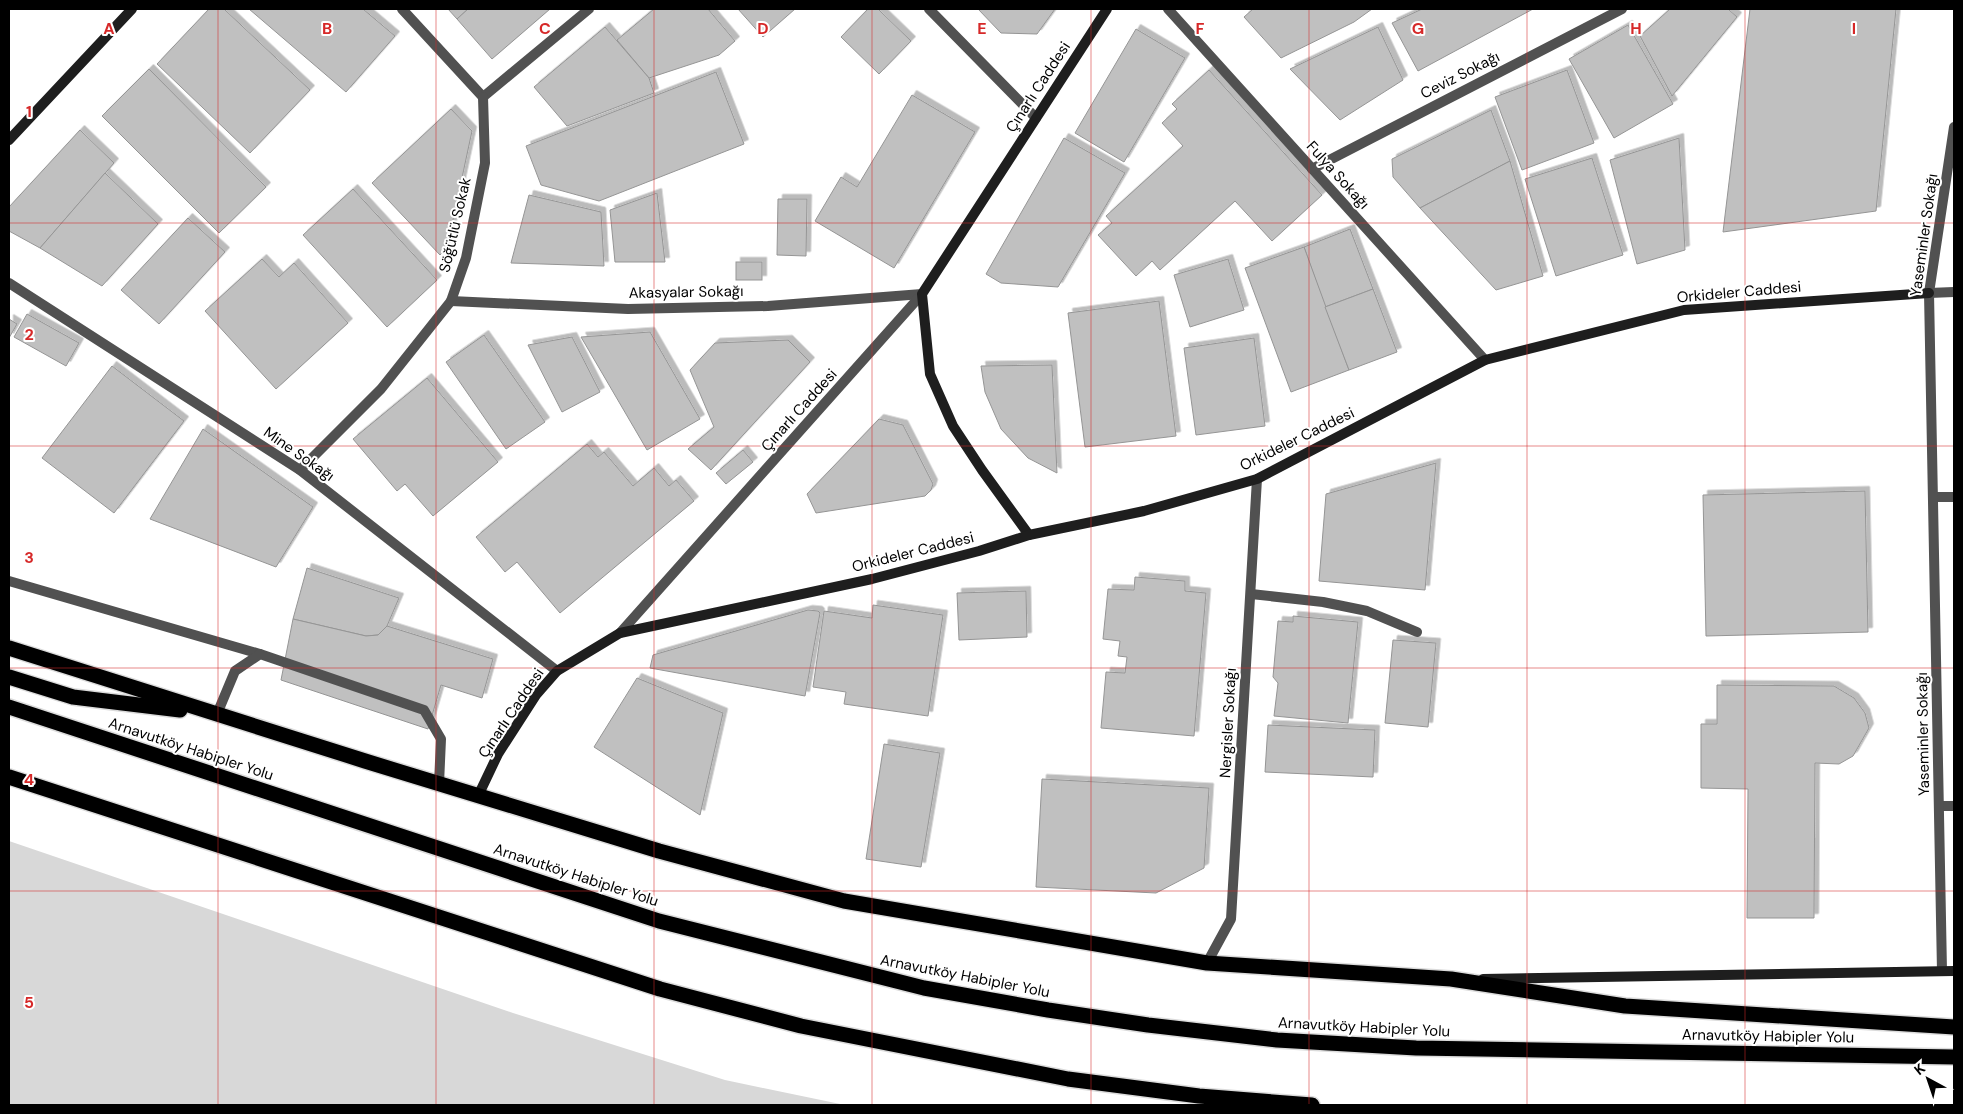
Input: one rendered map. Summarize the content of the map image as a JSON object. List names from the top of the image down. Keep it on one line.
{"streets":{"highway":["Arnavutköy Habipler Yolu"],"street":["Ceviz Sokağı","Çınarlı Caddesi","Fulya Sokağı","Söğütlü Sokak","Yaseminler Sokağı","Akasyalar Sokağı","Orkideler Caddesi","Mine Sokağı","Nergisler Sokağı"]},"crossings":[["Ceviz Sokağı","Fulya Sokağı"],["Çınarlı Caddesi","Akasyalar Sokağı"],["Çınarlı Caddesi","Orkideler Caddesi"],["Çınarlı Caddesi","Mine Sokağı"],["Fulya Sokağı","Orkideler Caddesi"],["Söğütlü Sokak","Akasyalar Sokağı"],["Söğütlü Sokak","Mine Sokağı"],["Yaseminler Sokağı","Orkideler Caddesi"],["Orkideler Caddesi","Nergisler Sokağı"]],"north":"top left","grid":{"columns":["A","B","C","D","E","F","G","H","I"],"rows":["1","2","3","4","5"]}}
